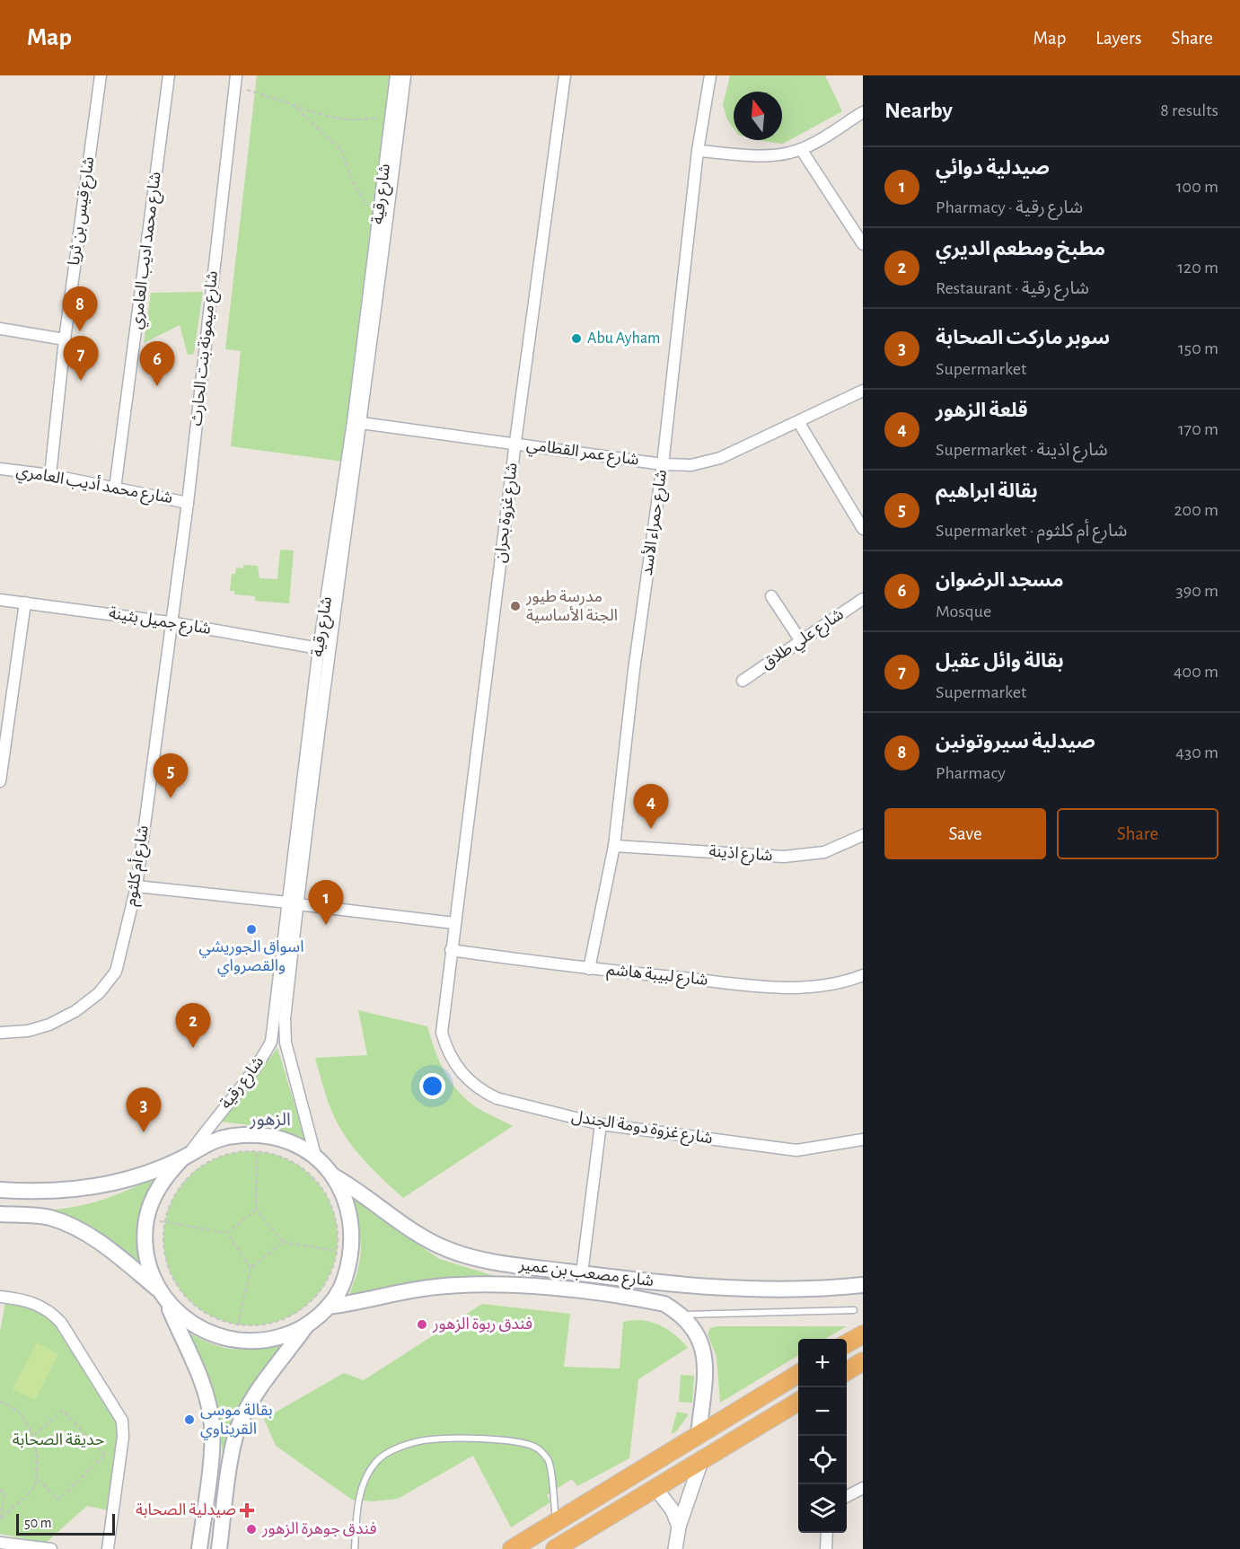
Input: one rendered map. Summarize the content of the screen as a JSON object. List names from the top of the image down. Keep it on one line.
{"streets":{"main road":["شارع مصعب بن عمير"],"street":["شارع رقية","شارع قيس بن ثريا","شارع محمد اديب العامري","شارع ميمونة بنت الحارث","شارع عمر القطامي","شارع محمد أديب العامري","شارع غزوة بحران","شارع حمراء الأسد","شارع جميل بثينة","شارع علي طلاق","شارع اذينة","شارع أم كلثوم","شارع لبيبة هاشم","شارع غزوة دومة الجندل"]},"crossings":[["شارع رقية","شارع عمر القطامي"],["شارع رقية","شارع جميل بثينة"],["شارع قيس بن ثريا","شارع محمد أديب العامري"],["شارع محمد اديب العامري","شارع محمد أديب العامري"],["شارع ميمونة بنت الحارث","شارع محمد أديب العامري"],["شارع ميمونة بنت الحارث","شارع جميل بثينة"],["شارع ميمونة بنت الحارث","شارع أم كلثوم"],["شارع عمر القطامي","شارع غزوة بحران"],["شارع عمر القطامي","شارع حمراء الأسد"],["شارع غزوة بحران","شارع لبيبة هاشم"],["شارع غزوة بحران","شارع غزوة دومة الجندل"],["شارع حمراء الأسد","شارع اذينة"],["شارع حمراء الأسد","شارع لبيبة هاشم"],["شارع جميل بثينة","شارع أم كلثوم"],["شارع لبيبة هاشم","شارع غزوة دومة الجندل"]],"districts":["الزهور"],"parks":["حديقة الصحابة"],"places":{"other":["Abu Ayham","مدرسة طيور الجنة الأساسية","اسواق الجوريشي والقصرواي","فندق ربوة الزهور","بقالة موسى القريناوي","فندق جوهرة الزهور"],"health":["صيدلية الصحابة"]},"scale_bar":"50 m","north":"top","page":{"header":"Map","nav":["Map","Layers","Share"],"heading":["Nearby","8 results"],"list":[{"mark":"1","name":"صيدلية دوائي","note":"Pharmacy · شارع رقية","value":"100 m"},{"mark":"2","name":"مطبخ ومطعم الديري","note":"Restaurant · شارع رقية","value":"120 m"},{"mark":"3","name":"سوبر ماركت الصحابة","note":"Supermarket","value":"150 m"},{"mark":"4","name":"قلعة الزهور","note":"Supermarket · شارع اذينة","value":"170 m"},{"mark":"5","name":"بقالة ابراهيم","note":"Supermarket · شارع أم كلثوم","value":"200 m"},{"mark":"6","name":"مسجد الرضوان","note":"Mosque","value":"390 m"},{"mark":"7","name":"بقالة وائل عقيل","note":"Supermarket","value":"400 m"},{"mark":"8","name":"صيدلية سيروتونين","note":"Pharmacy","value":"430 m"}],"pins":["8","7","6","5","4","1","2","3"],"buttons":["Save","Share"],"map_buttons":["+","−"],"scale":"50 m"}}
